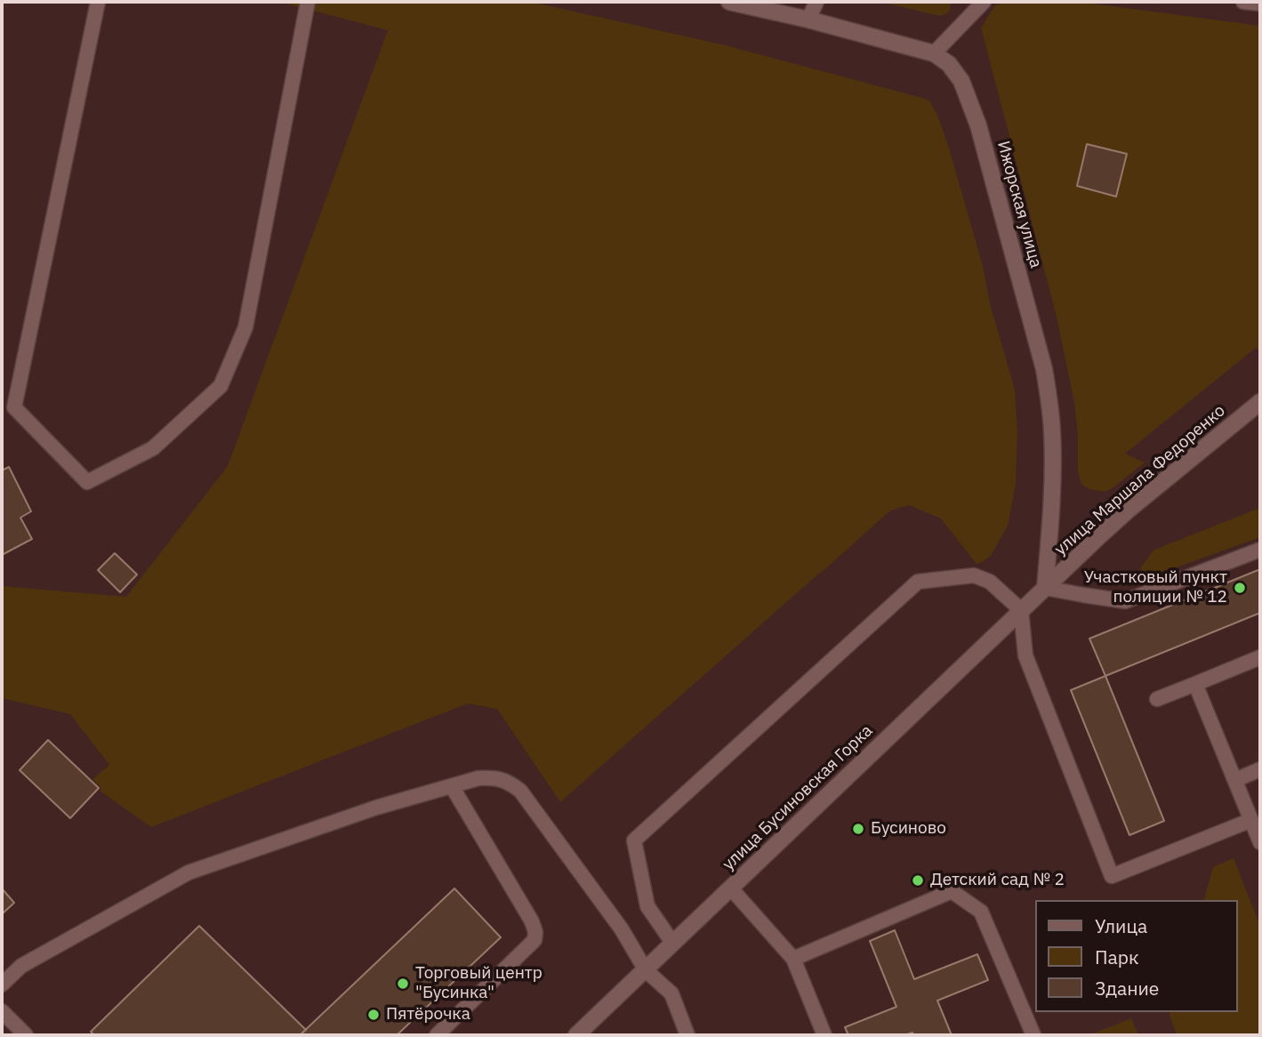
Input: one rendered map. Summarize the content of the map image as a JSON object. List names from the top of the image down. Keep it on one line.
{"streets":{"street":["Ижорская улица","улица Маршала Федоренко","улица Бусиновская Горка"]},"crossings":[["Ижорская улица","улица Маршала Федоренко"],["Ижорская улица","улица Бусиновская Горка"],["улица Маршала Федоренко","улица Бусиновская Горка"]],"places":["Участковый пункт полиции № 12","Бусиново","Детский сад № 2","Торговый центр \"Бусинка\"","Пятёрочка"],"legend":["Улица","Парк","Здание"]}
